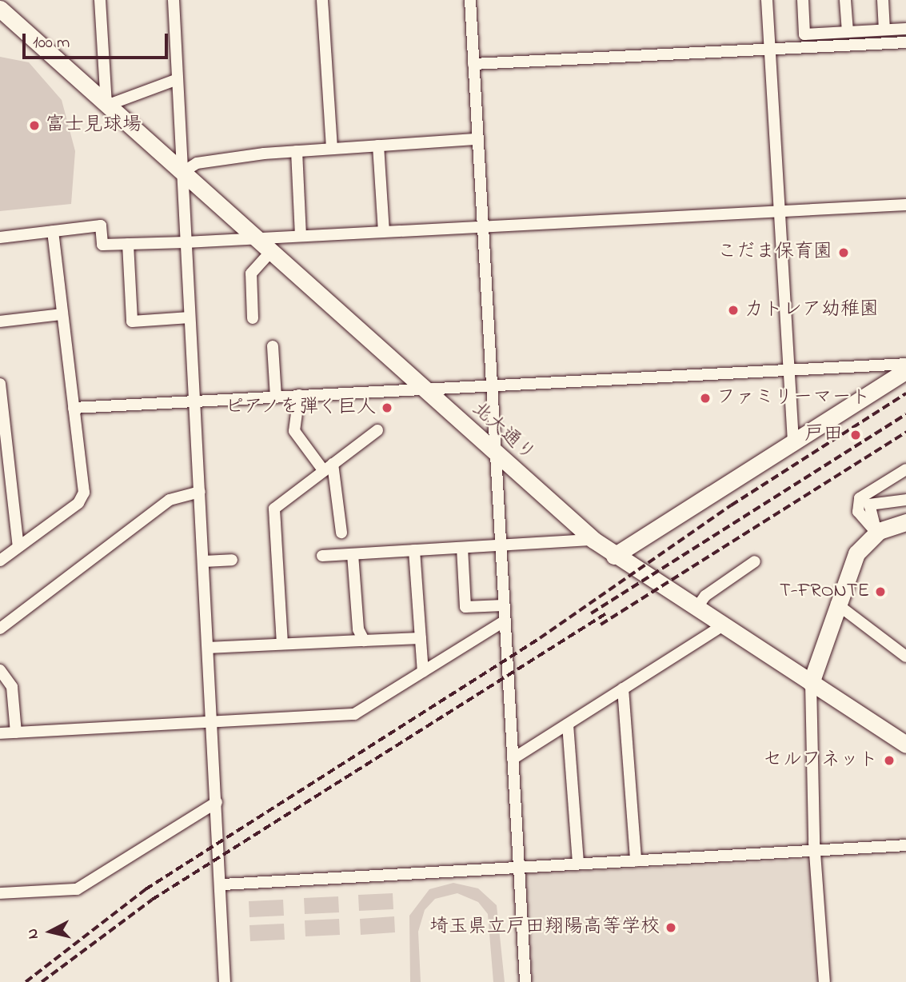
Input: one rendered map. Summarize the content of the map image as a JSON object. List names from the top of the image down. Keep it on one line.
{"streets":{"street":["北大通り"]},"places":["富士見球場","こだま保育園","カトレア幼稚園","ファミリーマート","ピアノを弾く巨人","戸田","T-FRONTE","セルフネット","埼玉県立戸田翔陽高等学校"],"scale_bar":"100 m","north":"left"}
